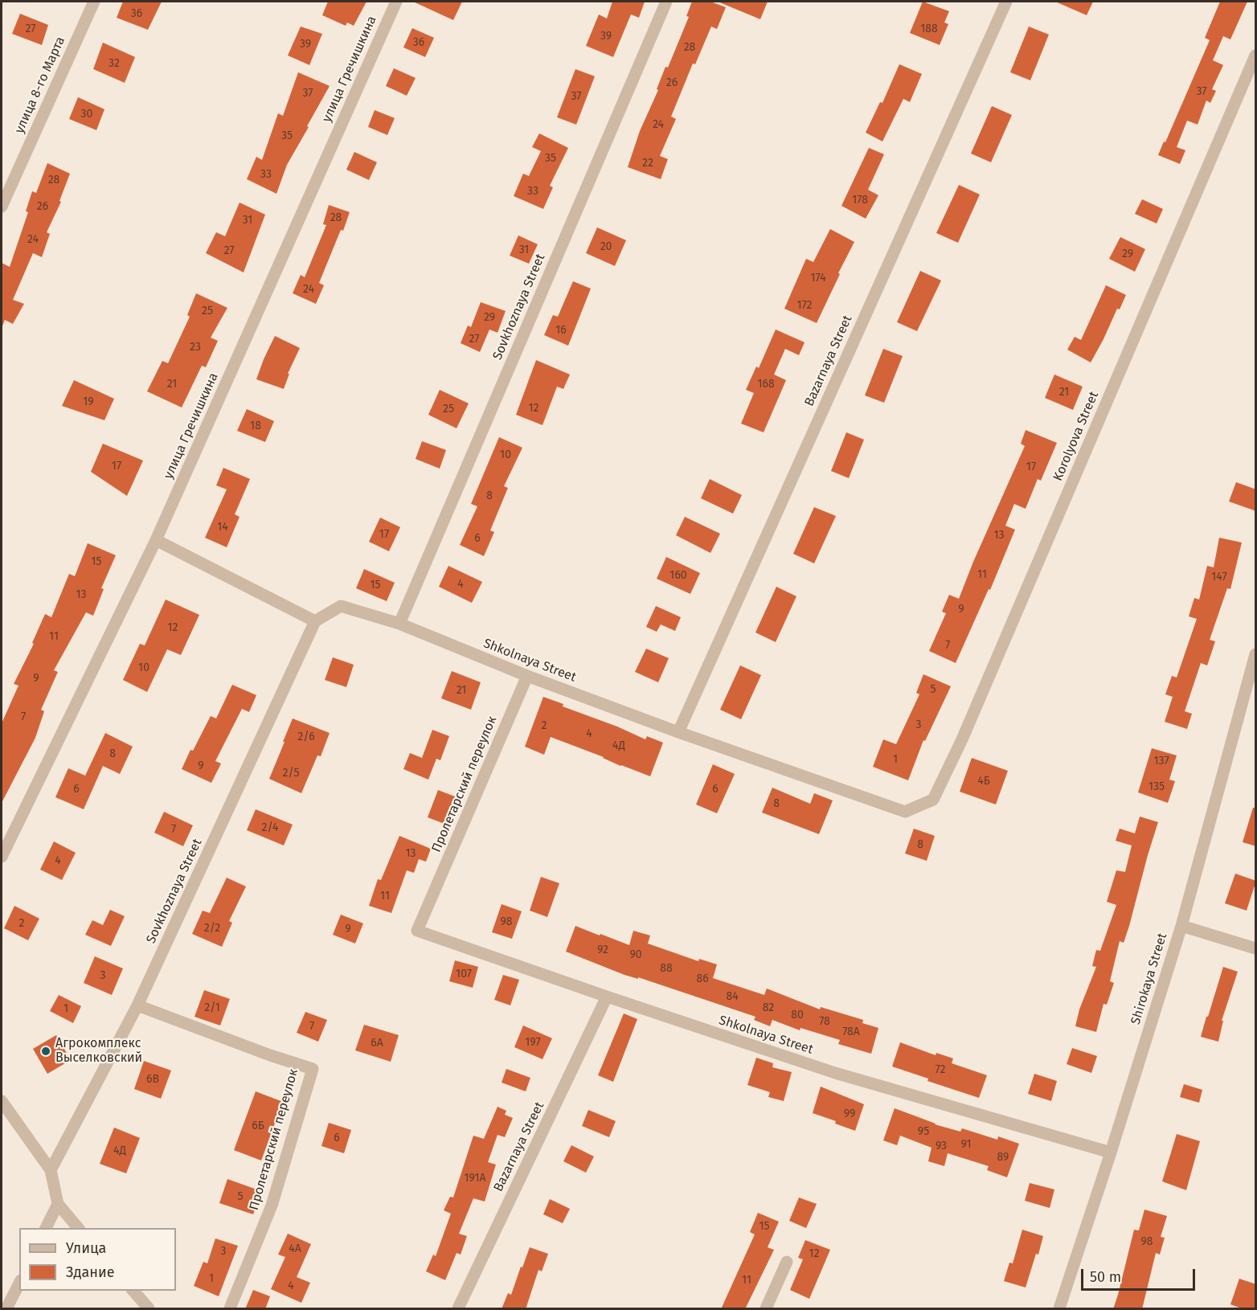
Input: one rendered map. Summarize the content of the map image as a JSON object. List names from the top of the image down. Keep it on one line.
{"streets":{"street":["улица Гречишкина","улица 8-го Марта","Sovkhoznaya Street","Bazarnaya Street","Shkolnaya Street","Пролетарский переулок","Shirokaya Street"]},"crossings":[["Sovkhoznaya Street","Shkolnaya Street"],["Sovkhoznaya Street","Пролетарский переулок"],["Bazarnaya Street","Shkolnaya Street"],["Shkolnaya Street","Пролетарский переулок"],["Shkolnaya Street","Shirokaya Street"]],"places":["Агрокомплекс Выселковский"],"house_numbers":["36","27","188","39","36","39","28","32","26","37","37","37","30","24","35","35","22","33","28","33","178","26","28","31","24","20","31","27","29","174","24","172","25","29","16","27","23","21","168","21","19","12","25","18","10","17","17","8","14","17","13","6","15","11","160","147","4","15","13","9","12","11","7","10","9","5","21","7","3","2","4","2/6","4Д","8","1","137","9","2/5","4Б","135","6","6","8","2/4","7","8","13","4","11","98","2","2/2","9","92","90","88","107","3","86","84","2/1","82","1","80","78","7","78А","197","6А","72","6В","99","6Б","95","6","91","93","4Д","89","191А","5","15","98","4А","3","12","1","11","4"],"legend":["Улица","Здание"],"scale_bar":"50 m"}
